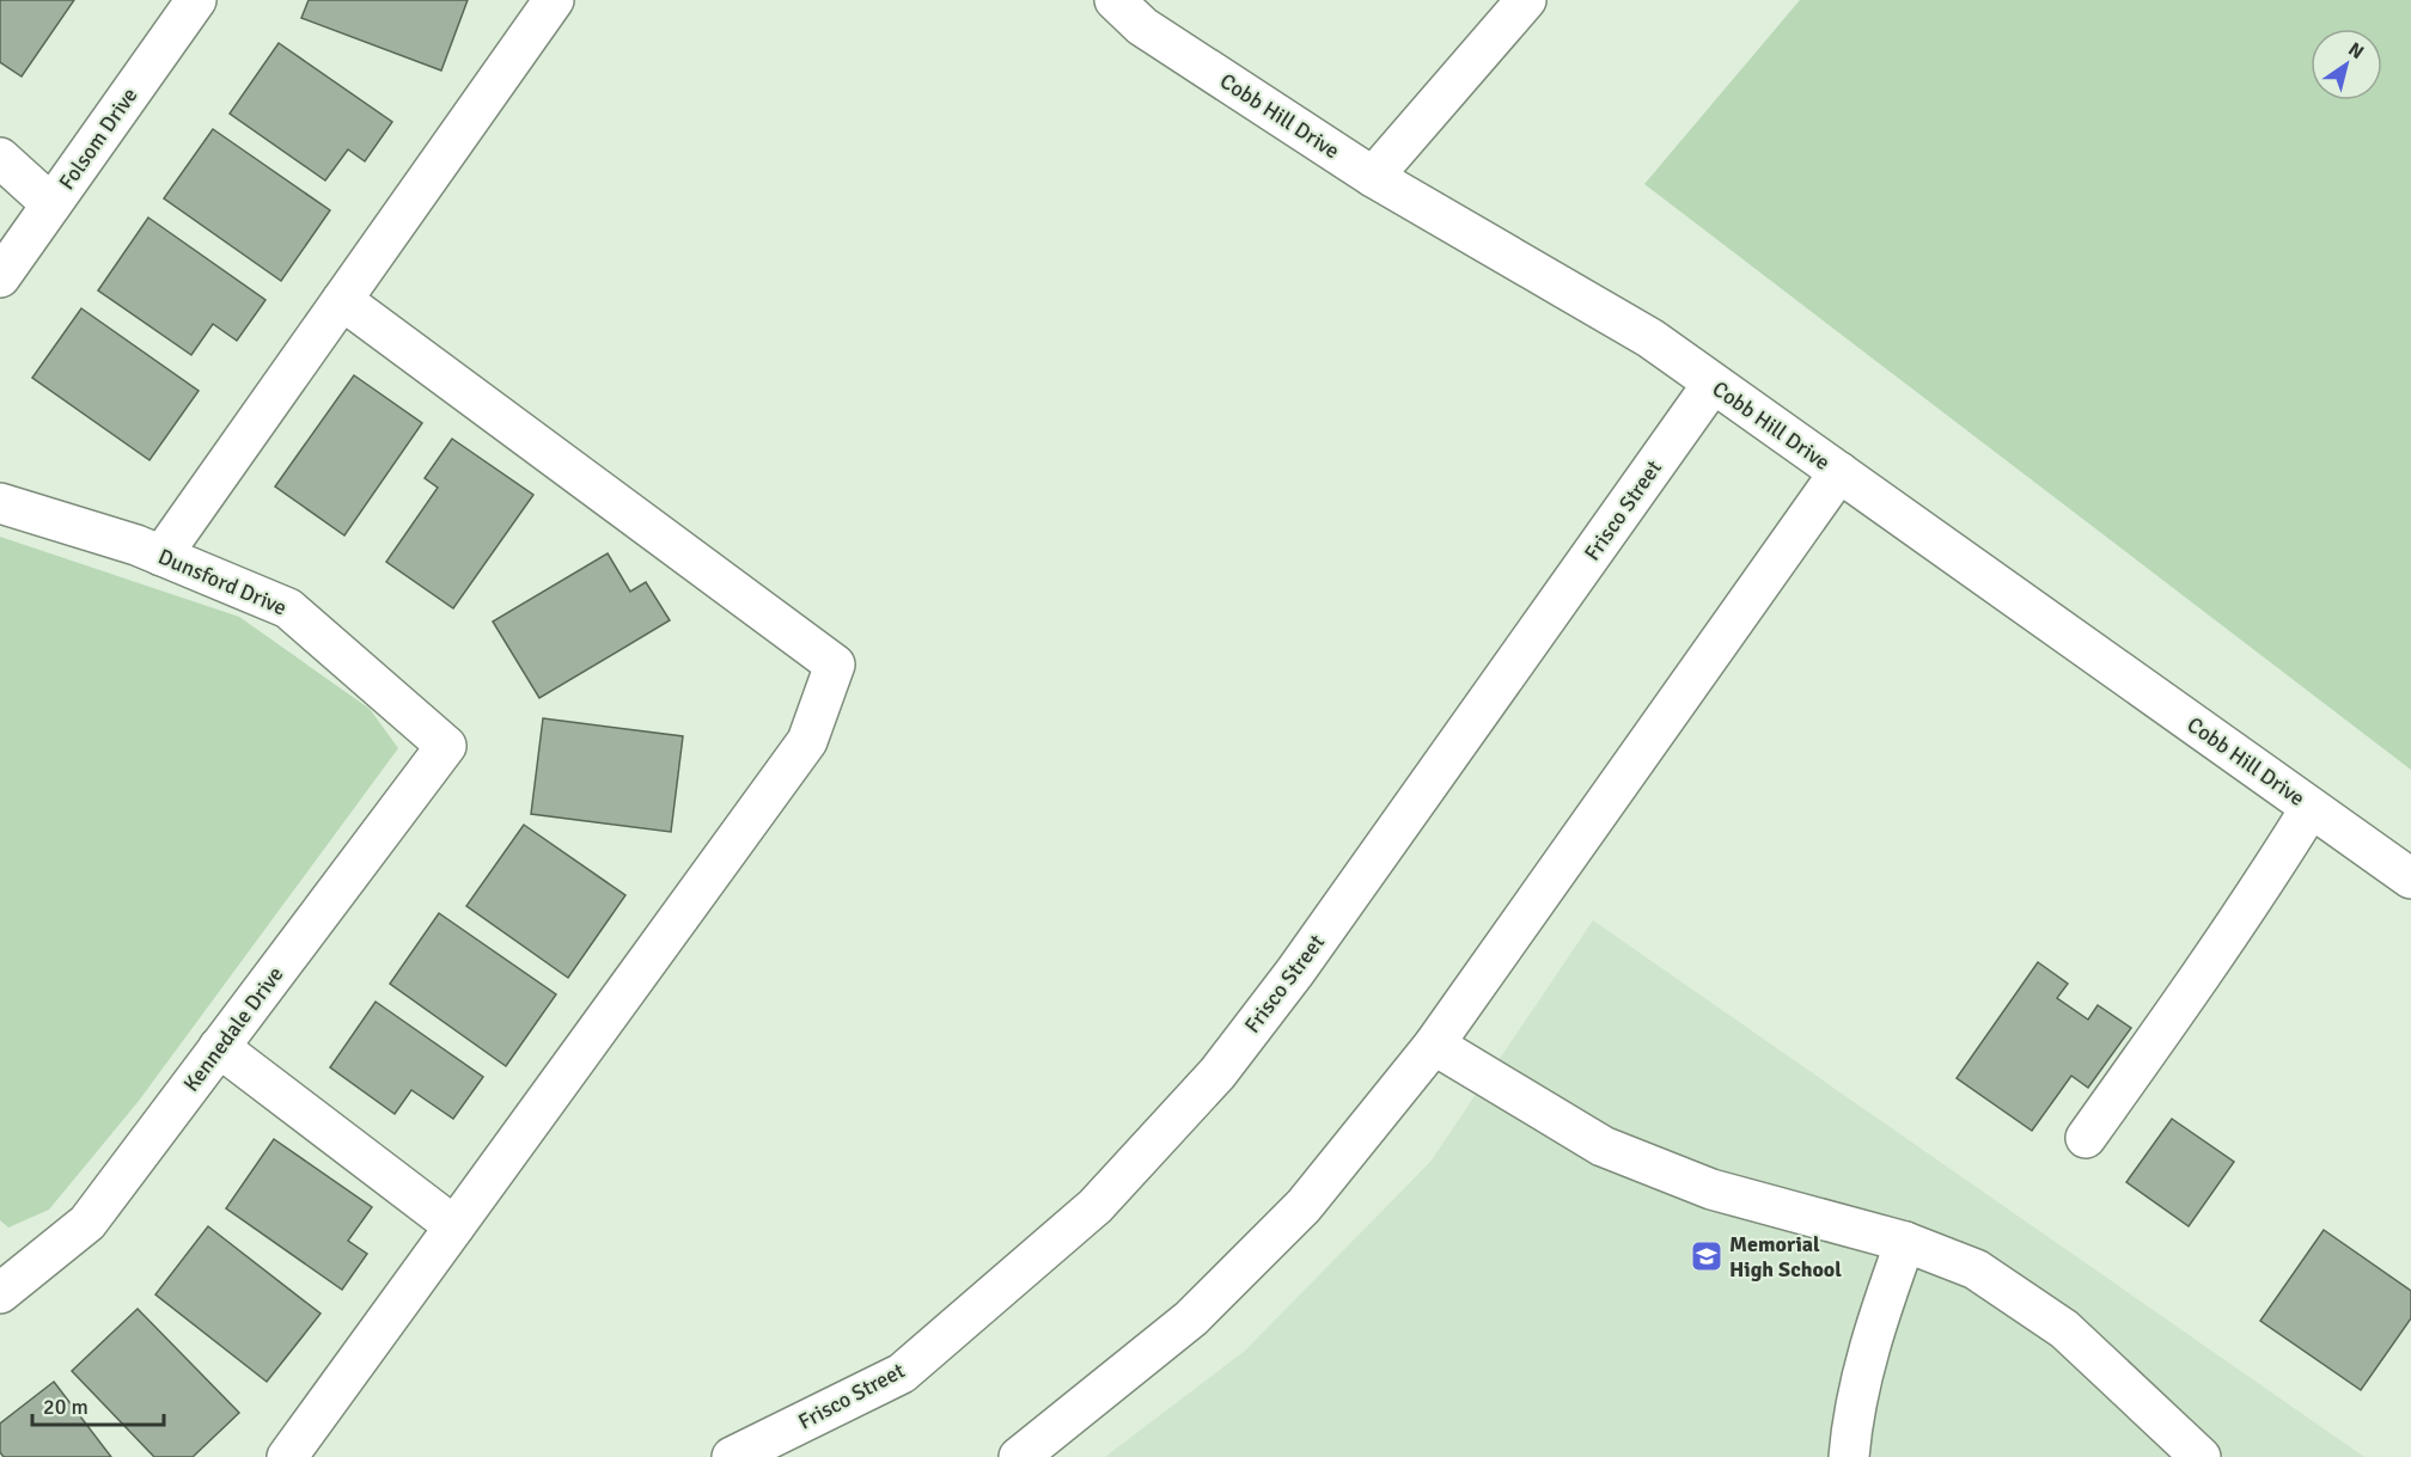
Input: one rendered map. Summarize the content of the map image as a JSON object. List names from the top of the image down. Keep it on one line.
{"streets":{"street":["Cobb Hill Drive","Folsom Drive","Frisco Street","Dunsford Drive","Kennedale Drive"]},"crossings":[["Cobb Hill Drive","Frisco Street"],["Dunsford Drive","Kennedale Drive"]],"places":{"school or university":["Memorial High School"]},"scale_bar":"20 m","north":"top right"}
